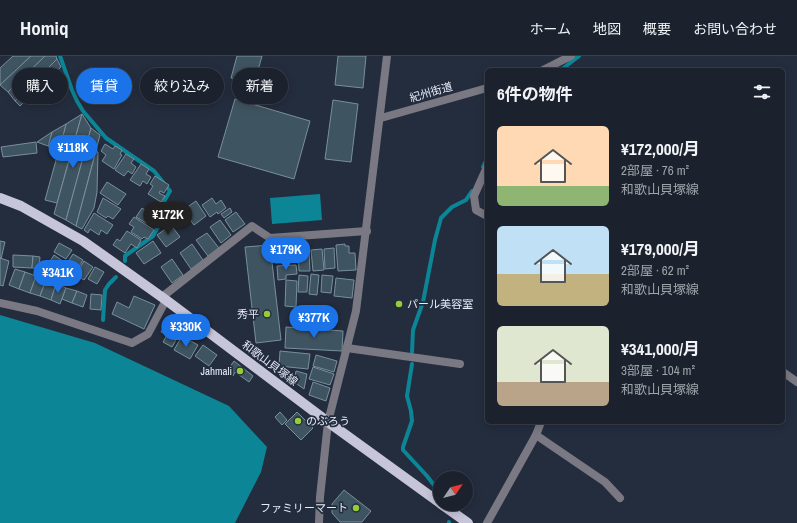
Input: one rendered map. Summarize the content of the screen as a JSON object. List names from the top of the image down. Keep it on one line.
{"streets":{"main road":["和歌山貝塚線"],"street":["紀州街道"]},"places":["パール美容室","秀平","Jahmali","のぶろう","ファミリーマート"],"north":"top right","page":{"header":"Homiq","nav":["ホーム","地図","概要","お問い合わせ"],"chip":["購入","賃貸","絞り込み","新着"],"heading":"6件の物件","list":[{"name":"¥172,000/月","note":"2部屋 · 76 m² · 和歌山貝塚線"},{"name":"¥179,000/月","note":"2部屋 · 62 m² · 和歌山貝塚線"},{"name":"¥341,000/月","note":"3部屋 · 104 m² · 和歌山貝塚線"}],"price":["¥118K","¥172K","¥179K","¥341K","¥377K","¥330K"]}}
